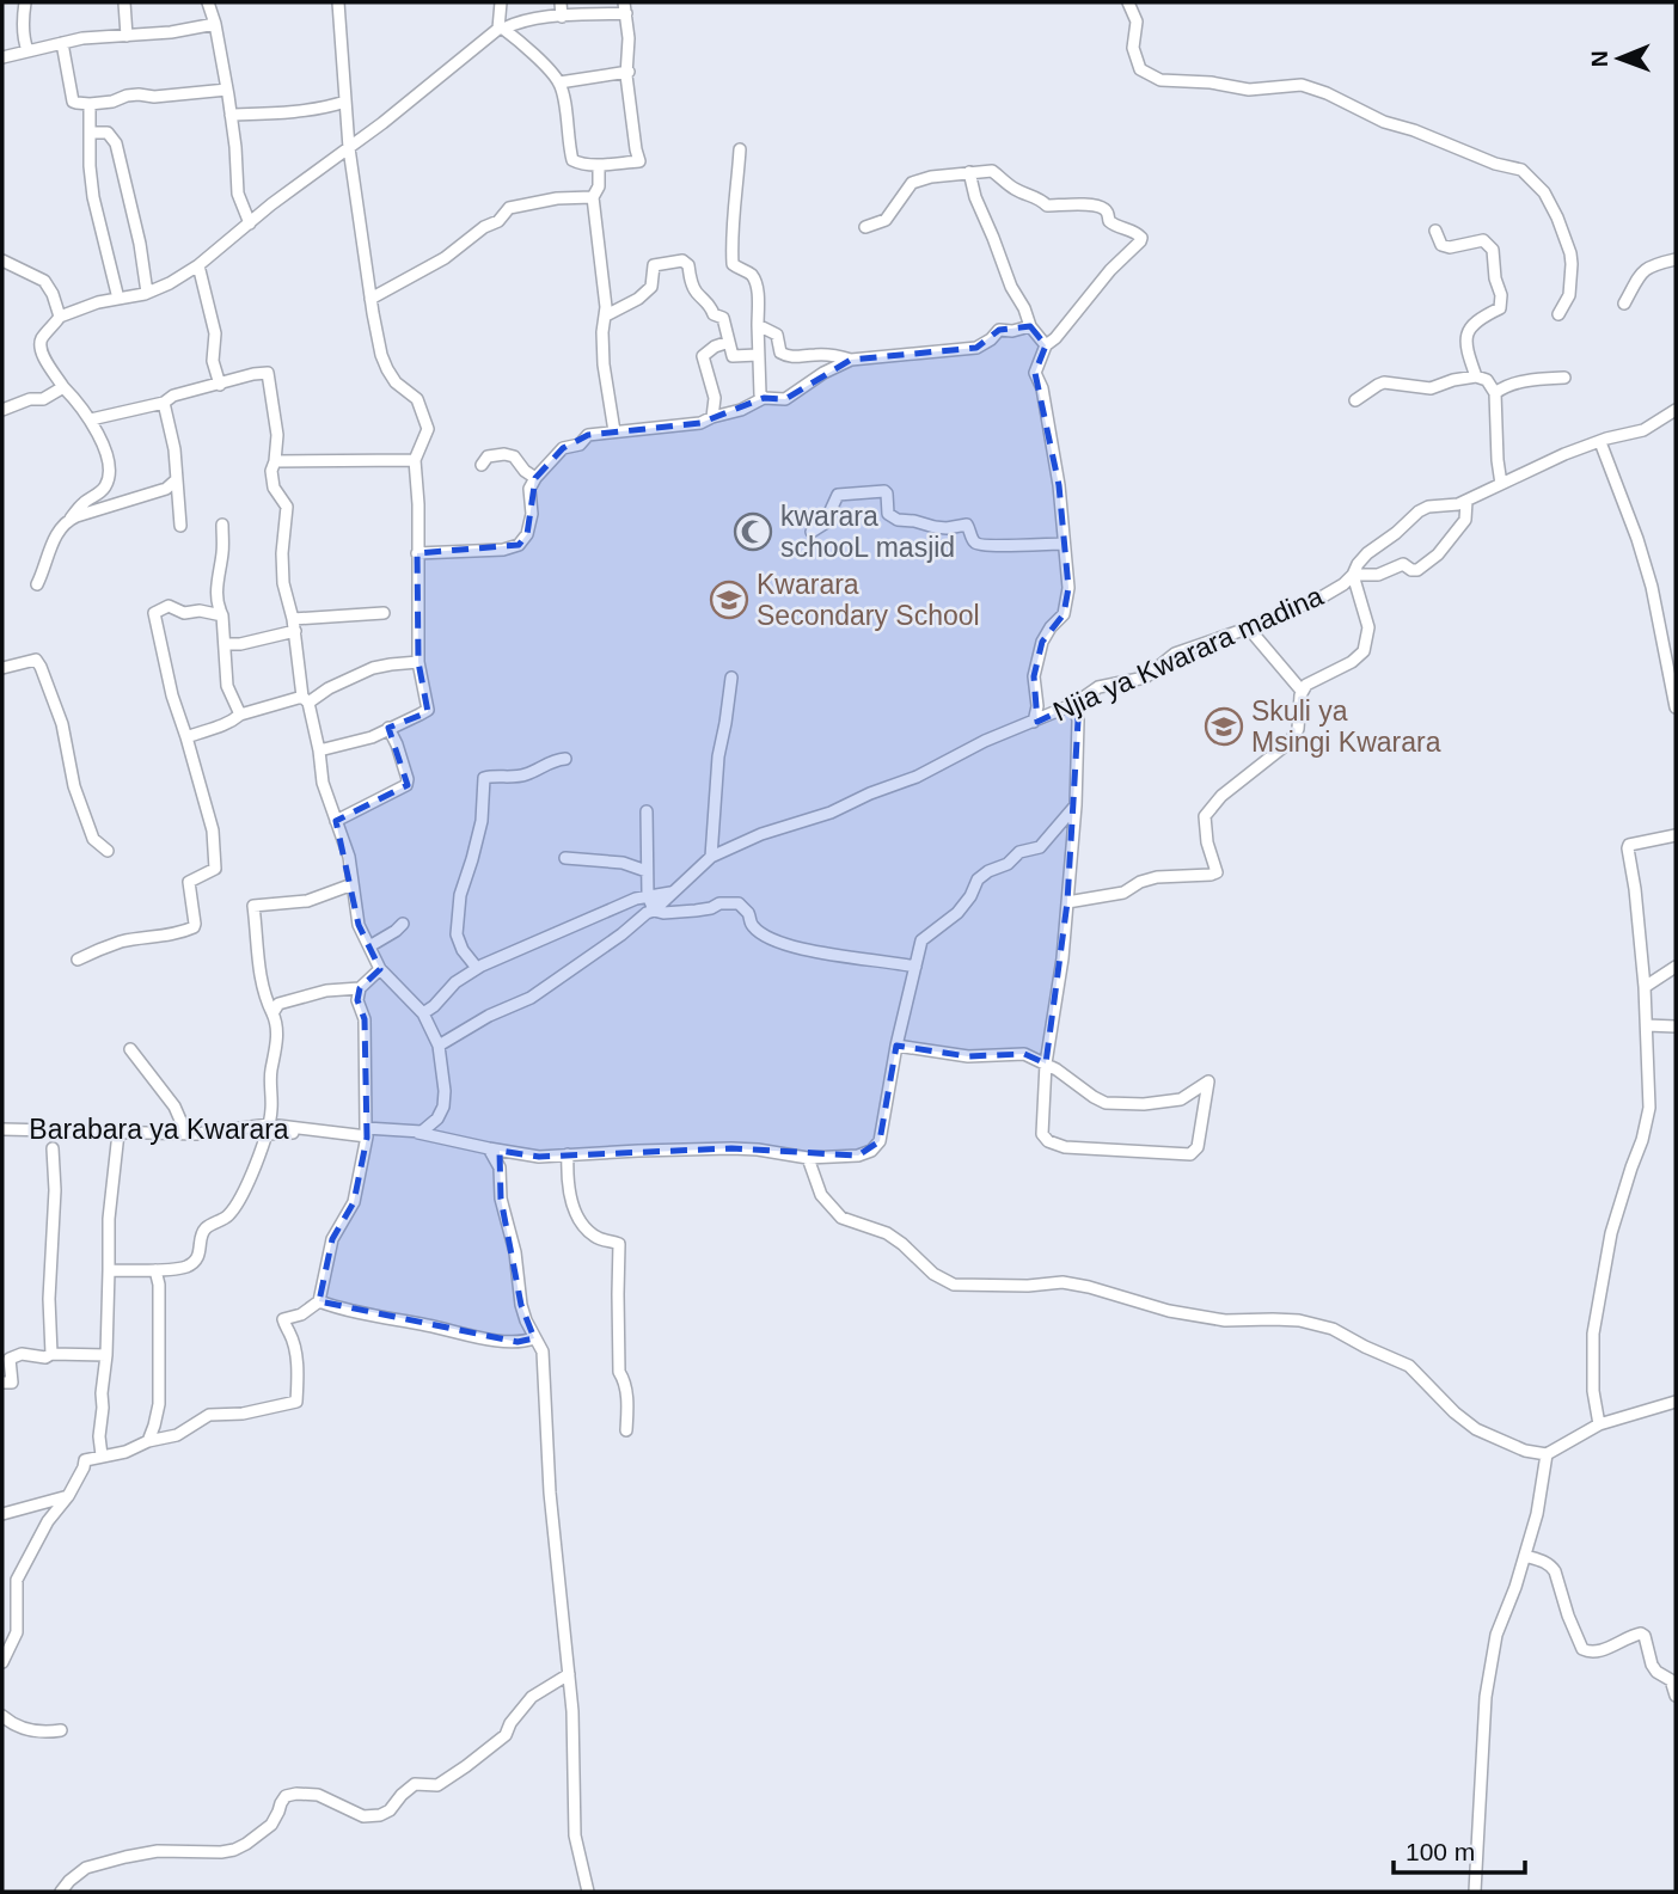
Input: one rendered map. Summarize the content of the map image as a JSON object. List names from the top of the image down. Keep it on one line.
{"streets":{"street":["Njia ya Kwarara madina","Barabara ya Kwarara"]},"places":{"mosque":["kwarara schooL masjid"],"school or university":["Kwarara Secondary School","Skuli ya Msingi Kwarara"]},"scale_bar":"100 m","north":"left"}
